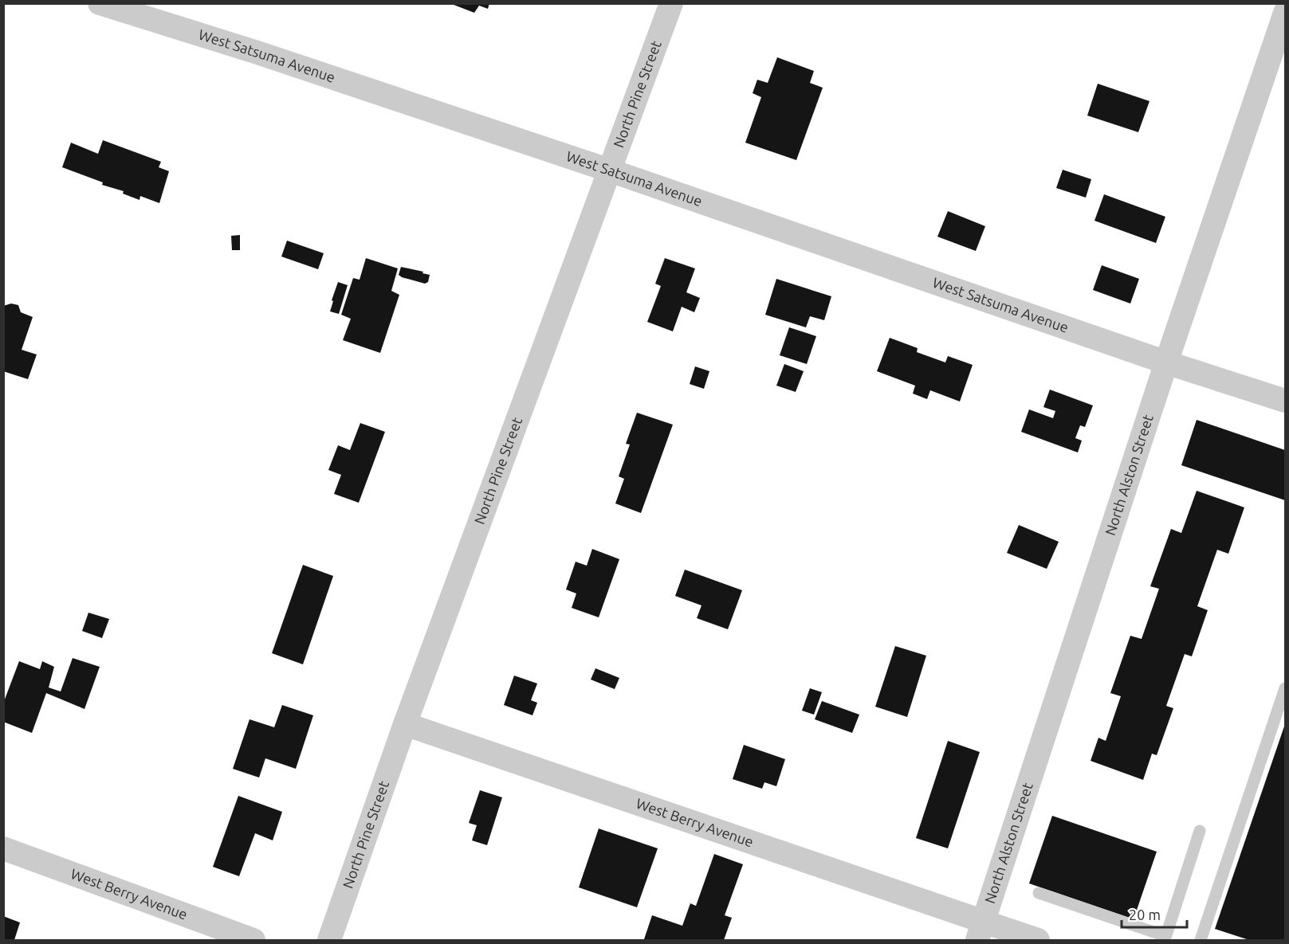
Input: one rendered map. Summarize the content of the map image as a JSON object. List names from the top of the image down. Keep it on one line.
{"streets":{"street":["West Satsuma Avenue","North Pine Street","North Alston Street","West Berry Avenue"]},"crossings":[["West Satsuma Avenue","North Pine Street"],["West Satsuma Avenue","North Alston Street"],["North Pine Street","West Berry Avenue"],["North Alston Street","West Berry Avenue"]],"scale_bar":"20 m"}
